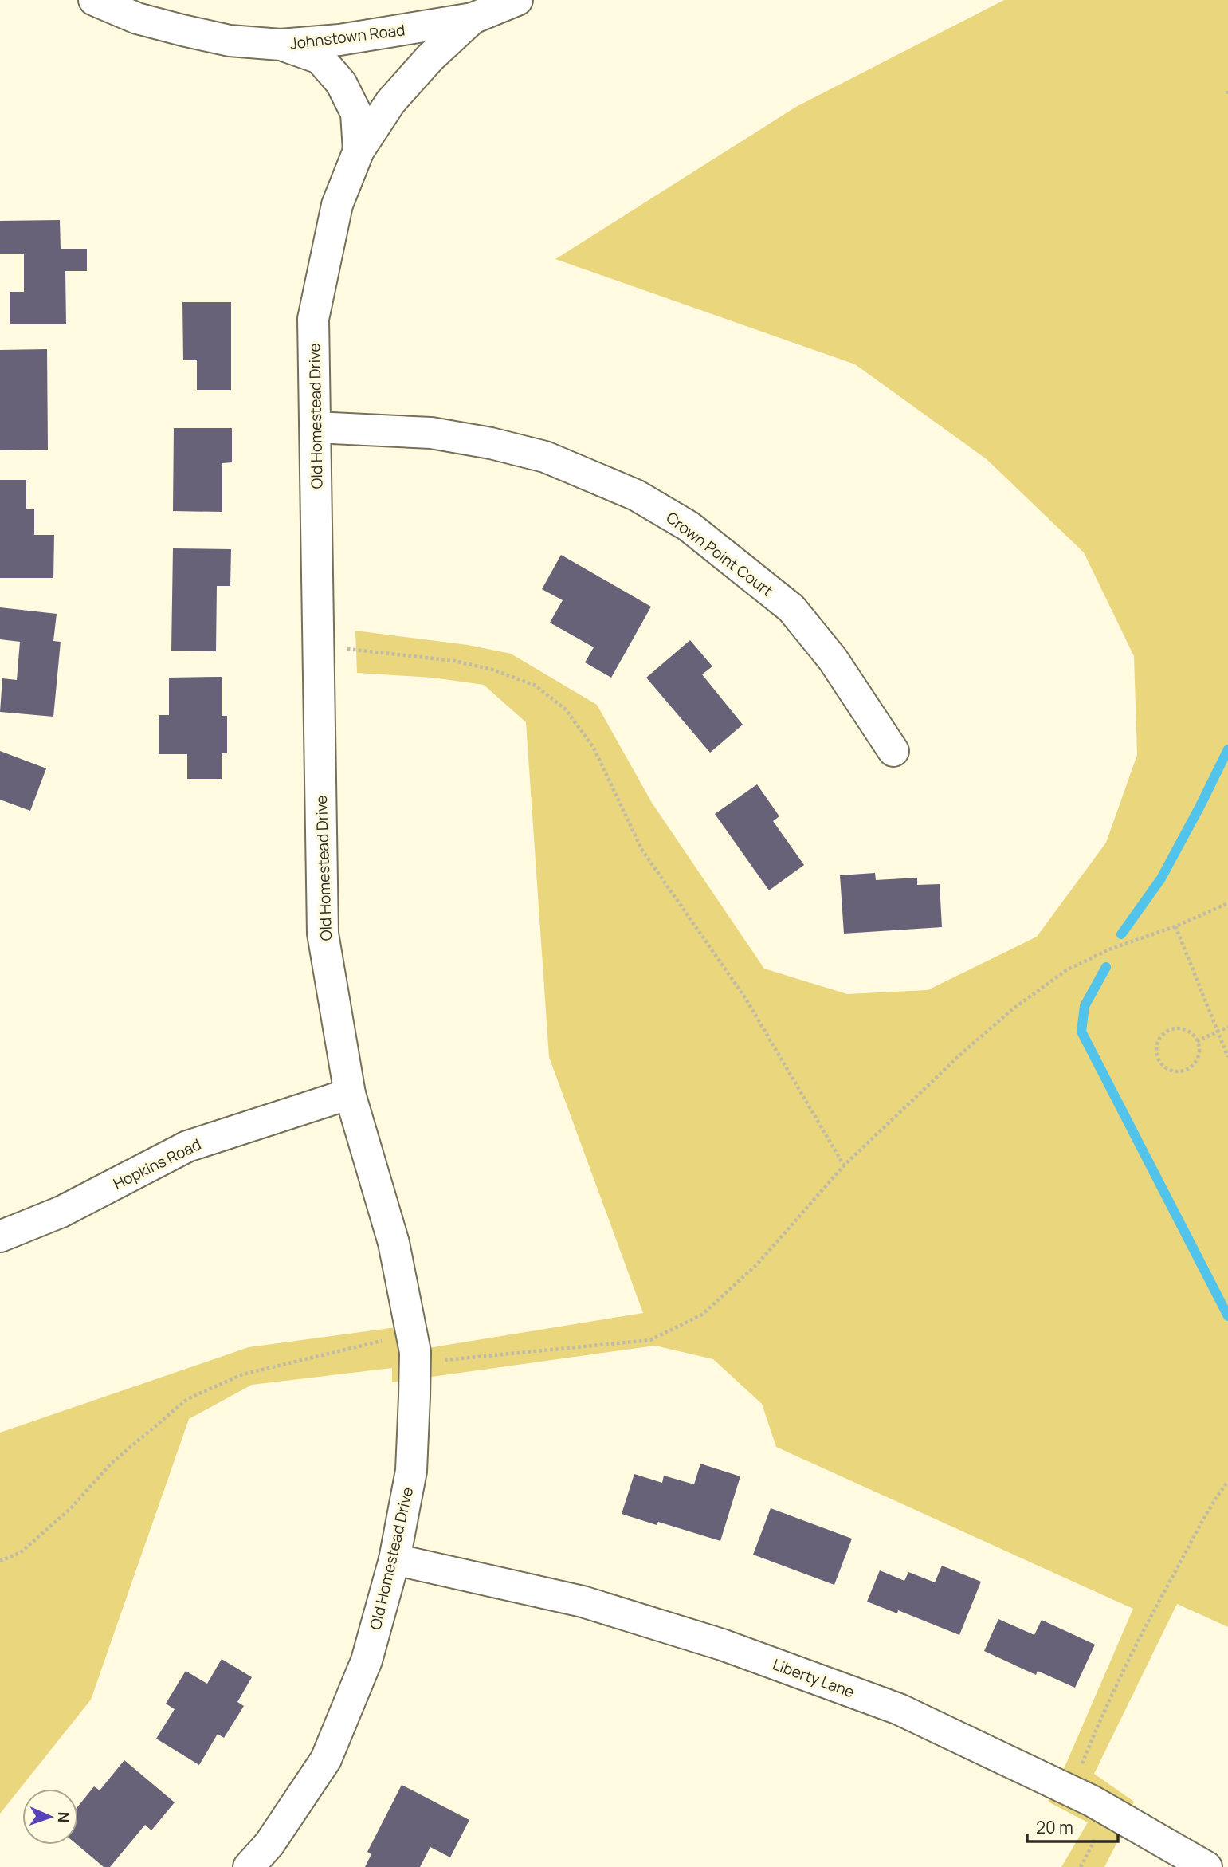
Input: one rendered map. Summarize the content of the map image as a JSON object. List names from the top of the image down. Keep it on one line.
{"streets":{"street":["Johnstown Road","Old Homestead Drive","Crown Point Court","Hopkins Road","Liberty Lane"]},"crossings":[["Johnstown Road","Old Homestead Drive"],["Old Homestead Drive","Crown Point Court"],["Old Homestead Drive","Hopkins Road"],["Old Homestead Drive","Liberty Lane"]],"scale_bar":"20 m","north":"right"}
